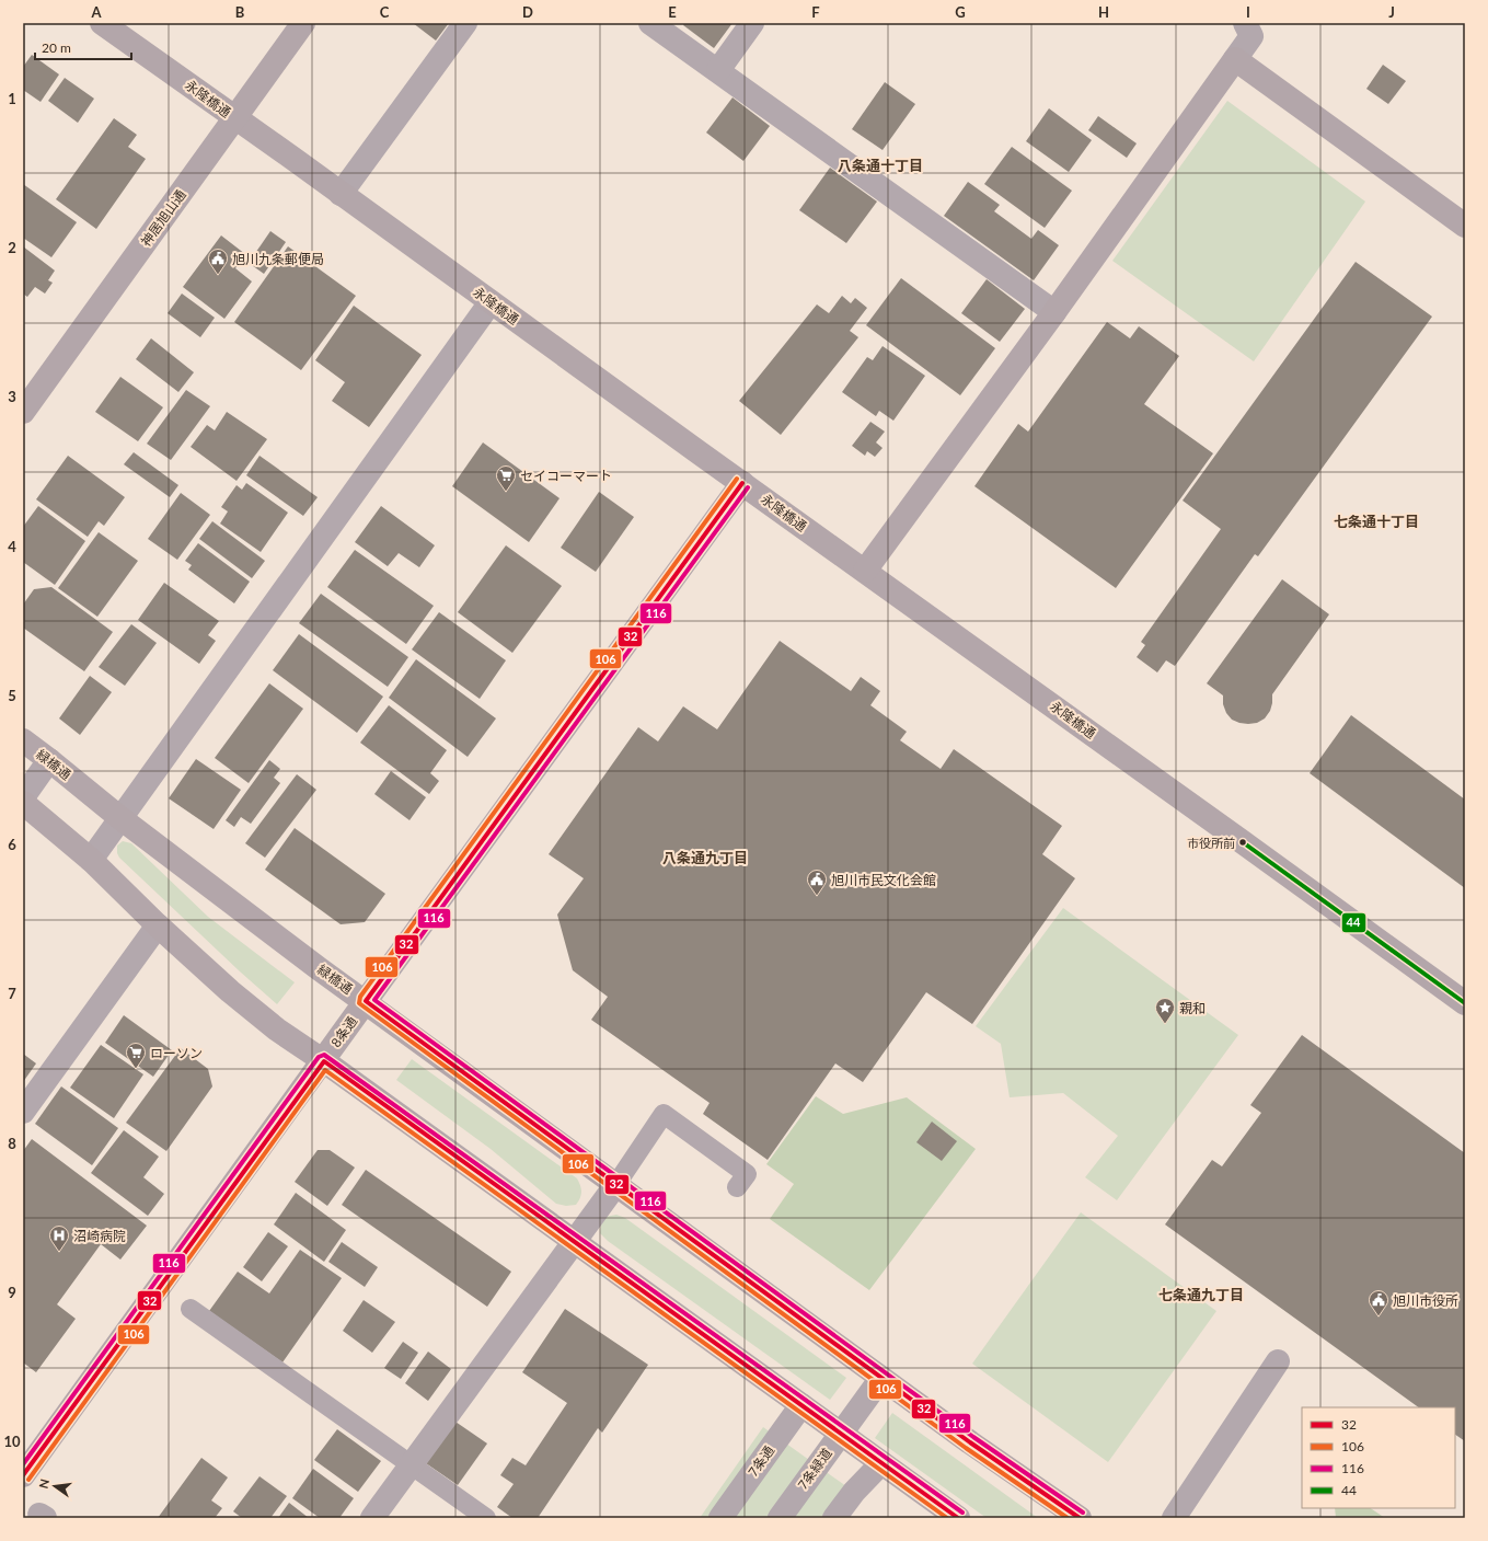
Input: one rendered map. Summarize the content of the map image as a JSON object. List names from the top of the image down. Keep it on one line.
{"streets":{"street":["永隆橋通","神居旭山通","緑橋通","8条通","7条通","7条緑道"]},"crossings":[["永隆橋通","神居旭山通"],["永隆橋通","8条通"],["緑橋通","8条通"],["緑橋通","7条緑道"]],"districts":["八条通十丁目","七条通十丁目","八条通九丁目","七条通九丁目"],"places":{"public building":["旭川九条郵便局","旭川市民文化会館","旭川市役所"],"supermarket":["セイコーマート","ローソン"],"other":["市役所前"],"place":["親和"],"hospital":["沼崎病院"]},"lines":["transit line 106","transit line 32","transit line 116","transit line 44"],"legend":["32","106","116","44"],"scale_bar":"20 m","north":"left","grid":{"columns":["A","B","C","D","E","F","G","H","I","J"],"rows":["1","2","3","4","5","6","7","8","9","10"]}}
